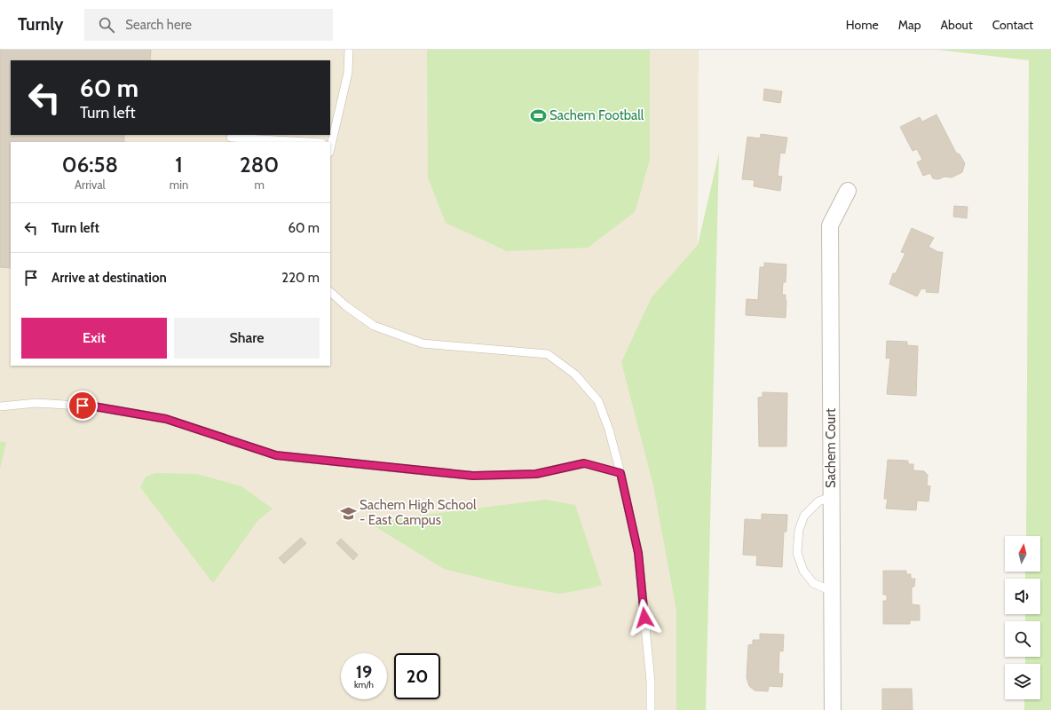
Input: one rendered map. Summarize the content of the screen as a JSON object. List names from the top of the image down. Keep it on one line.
{"streets":{"street":["Sachem Court"]},"places":{"sports":["Sachem Football"],"school or university":["Sachem High School - East Campus"]},"north":"top","page":{"header":"Turnly","search":"Search here","nav":["Home","Map","About","Contact"],"turn":["60 m","Turn left"],"eta":["06:58","Arrival","1","min","280","m"],"list":[{"name":"Turn left","value":"60 m"},{"name":"Arrive at destination","value":"220 m"}],"buttons":["Exit","Share"],"speed":"19 km/h","limit":"20"}}
